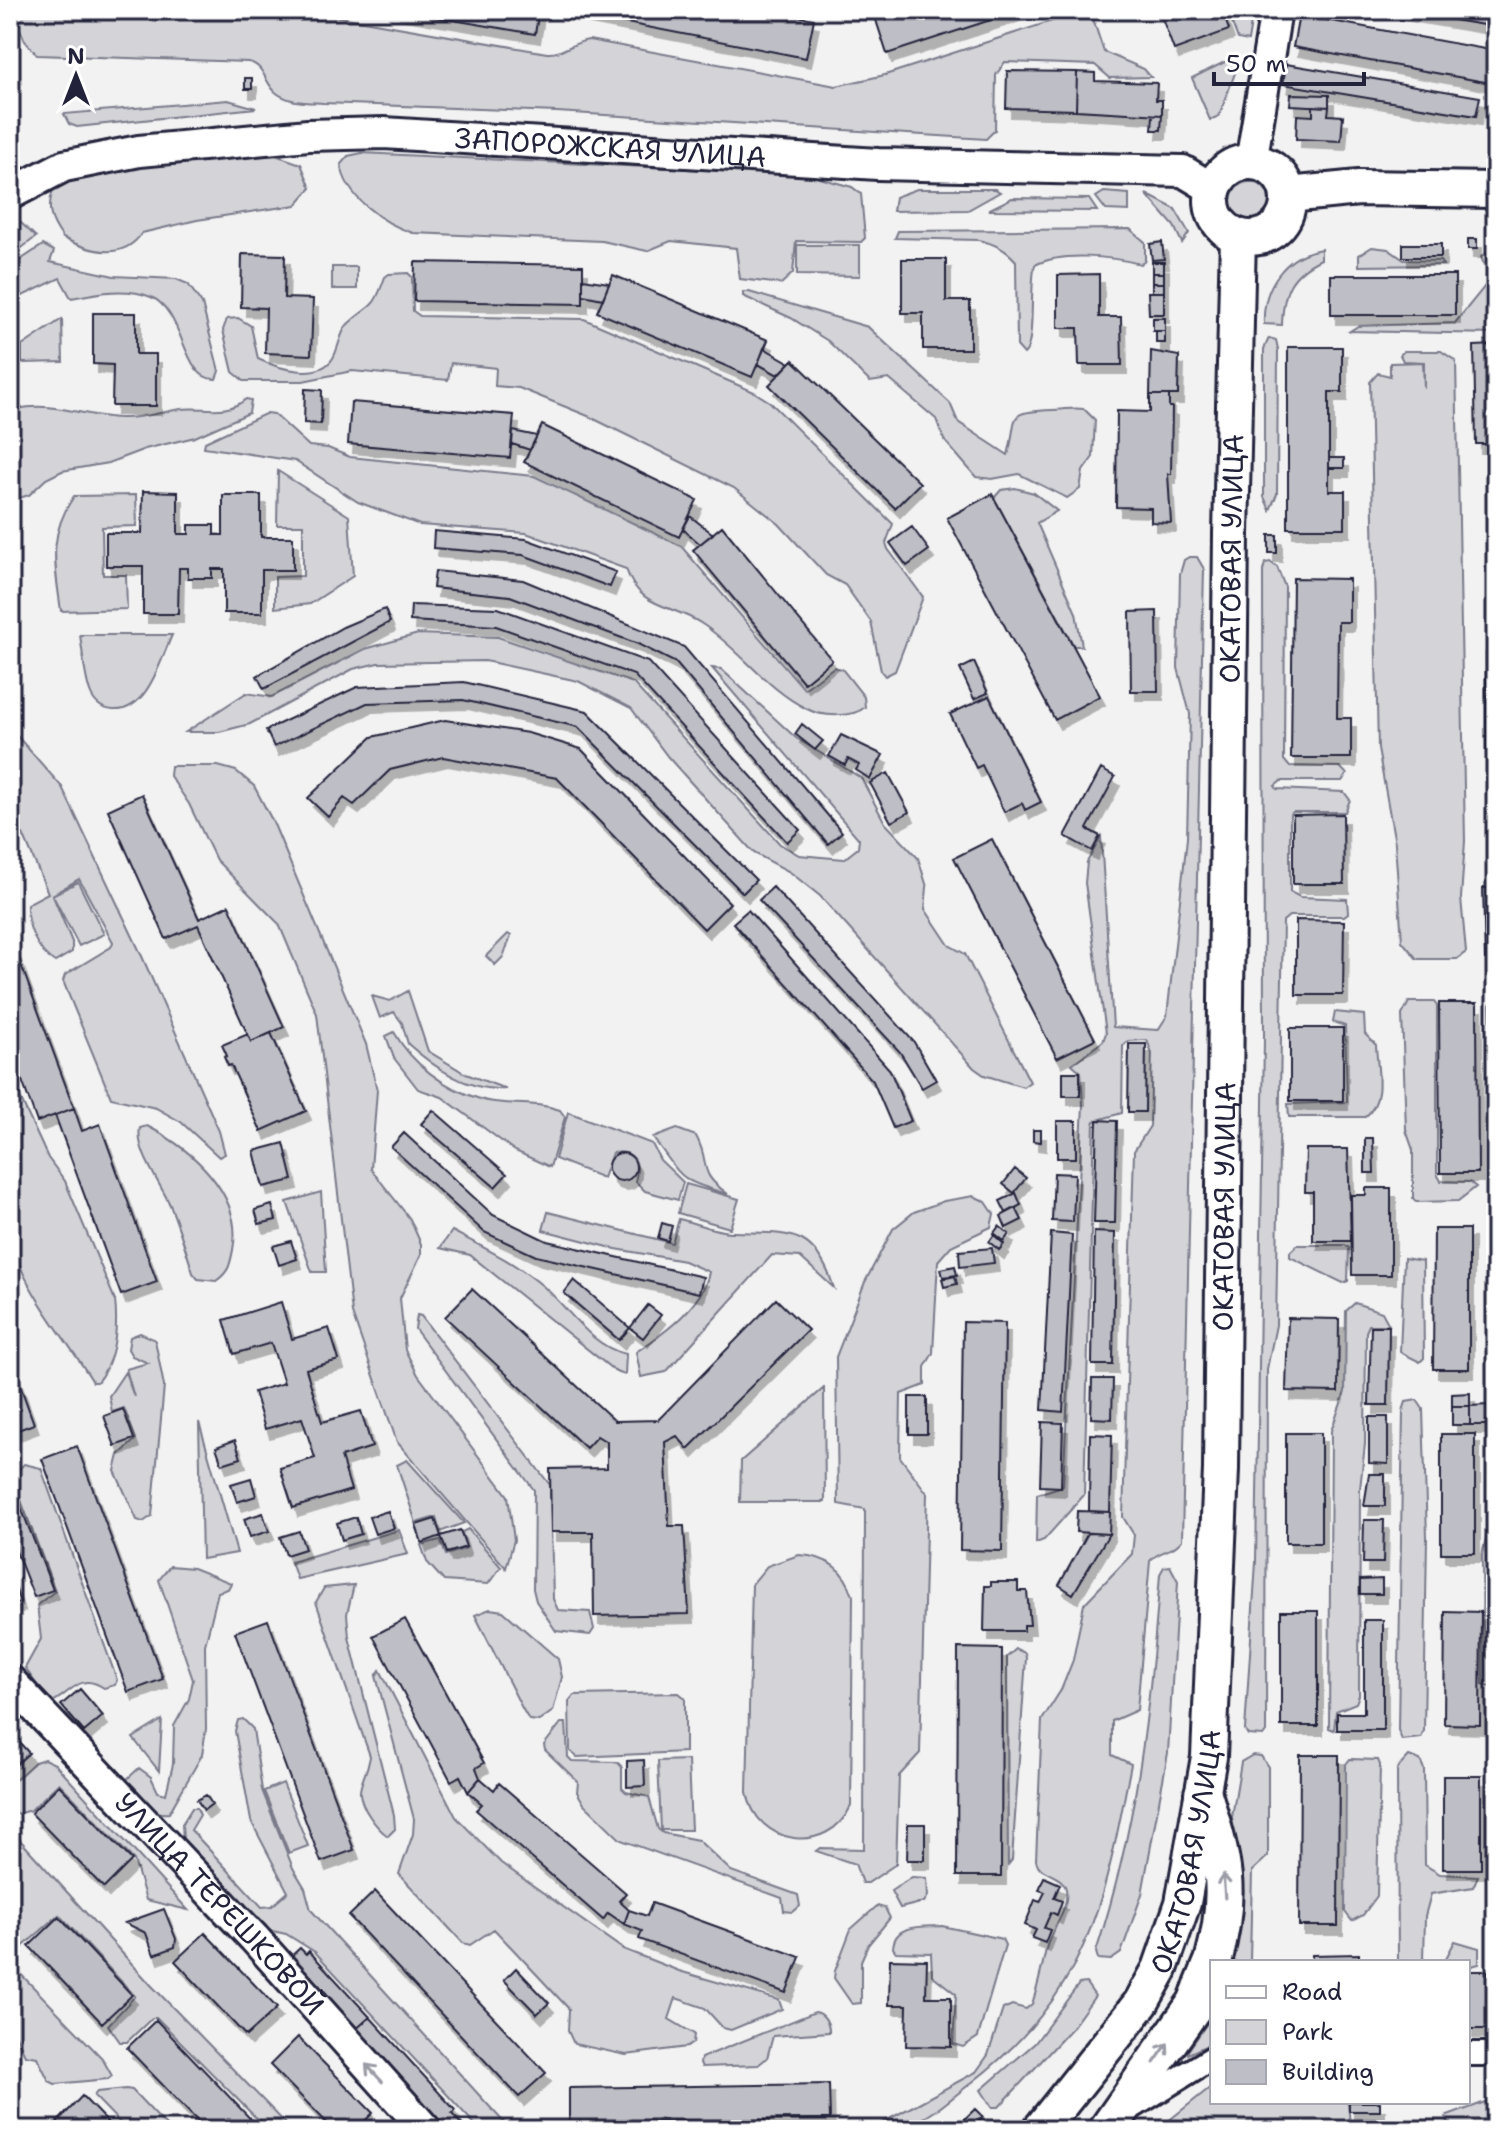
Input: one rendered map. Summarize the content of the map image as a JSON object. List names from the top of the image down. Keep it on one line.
{"streets":{"main road":["ЗАПОРОЖСКАЯ УЛИЦА","ОКАТОВАЯ УЛИЦА","УЛИЦА ТЕРЕШКОВОЙ"]},"crossings":[["ЗАПОРОЖСКАЯ УЛИЦА","ОКАТОВАЯ УЛИЦА"]],"one_way":["УЛИЦА ТЕРЕШКОВОЙ"],"legend":["Road","Park","Building"],"scale_bar":"50 m","north":"top"}
